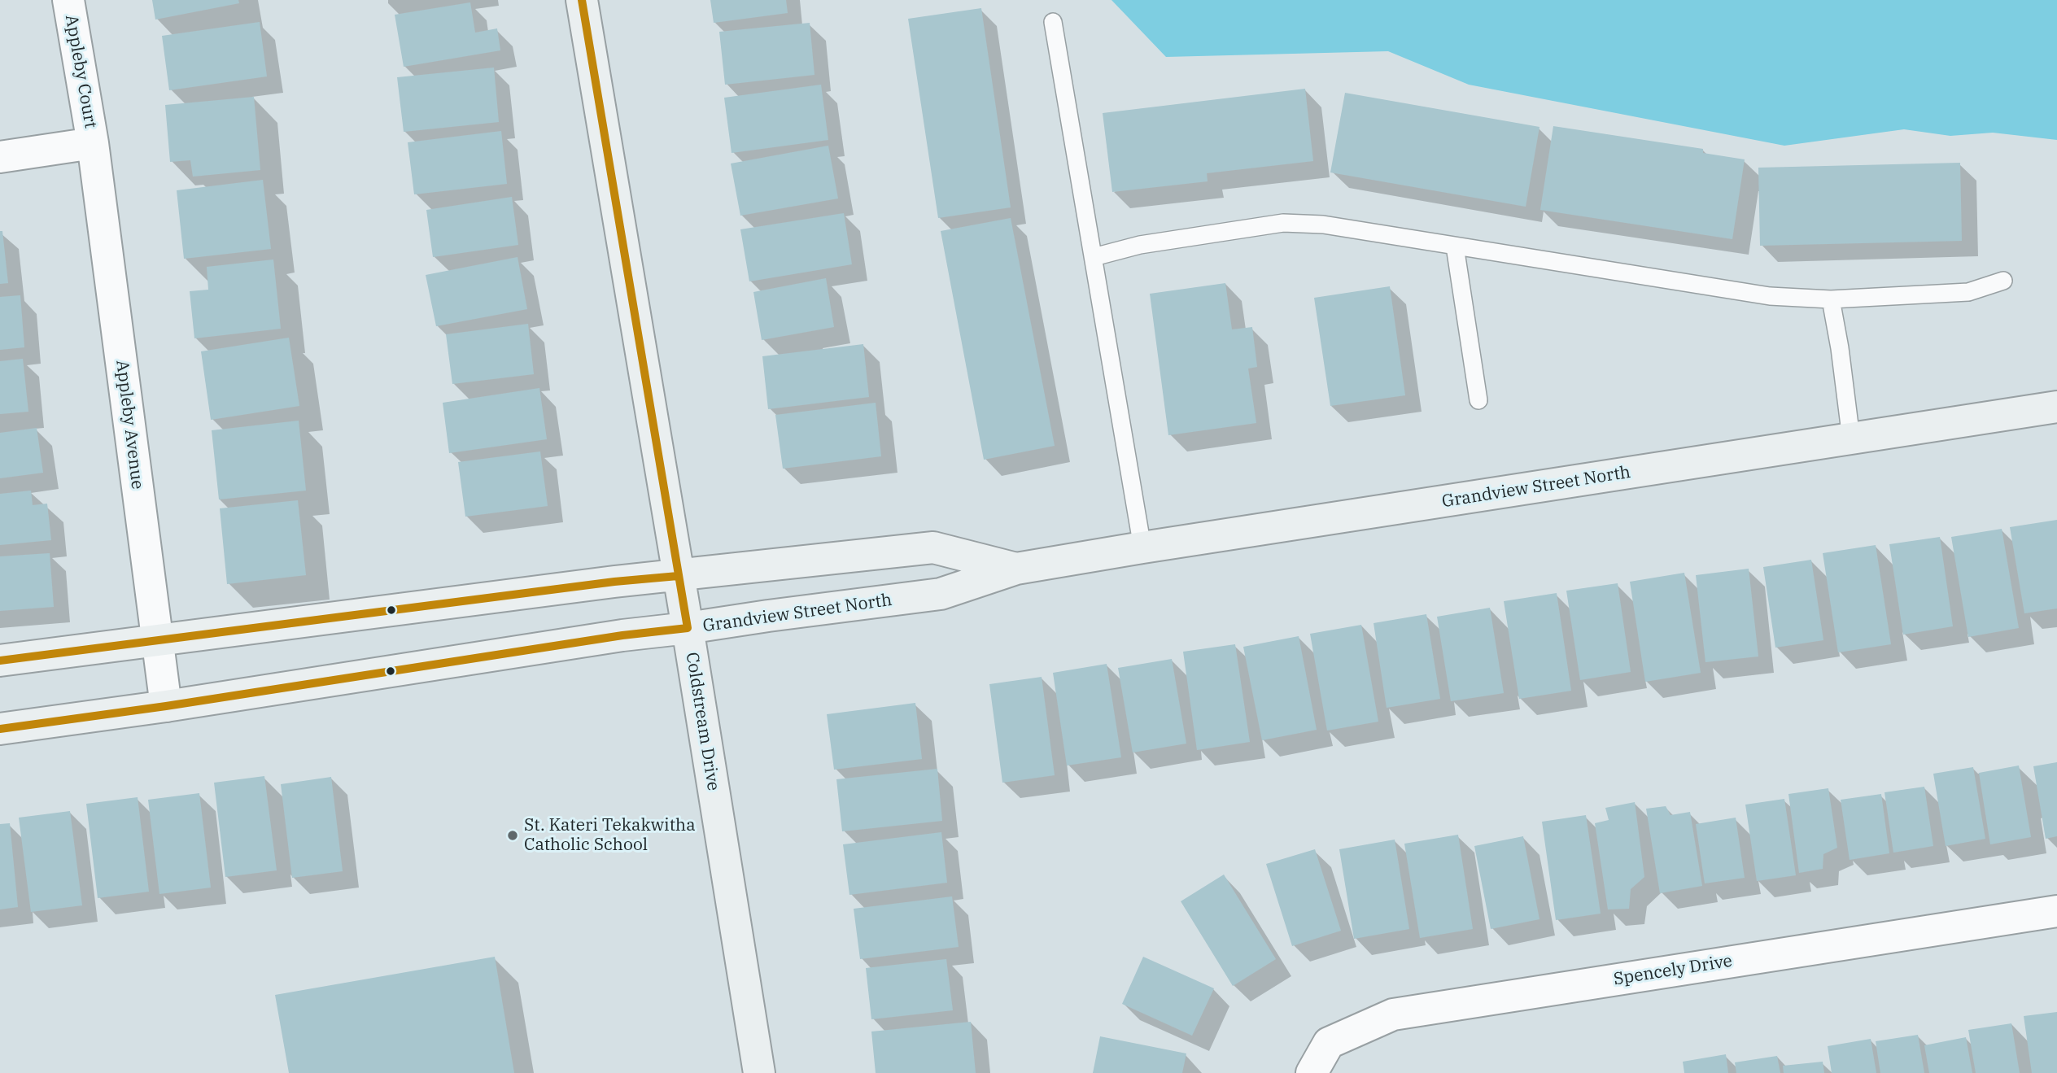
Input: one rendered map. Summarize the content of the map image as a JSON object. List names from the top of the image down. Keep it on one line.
{"streets":{"street":["Appleby Court","Appleby Avenue","Grandview Street North","Coldstream Drive","Spencely Drive"]},"crossings":[["Appleby Court","Appleby Avenue"],["Appleby Avenue","Grandview Street North"],["Grandview Street North","Coldstream Drive"]],"places":["St. Kateri Tekakwitha Catholic School"]}
